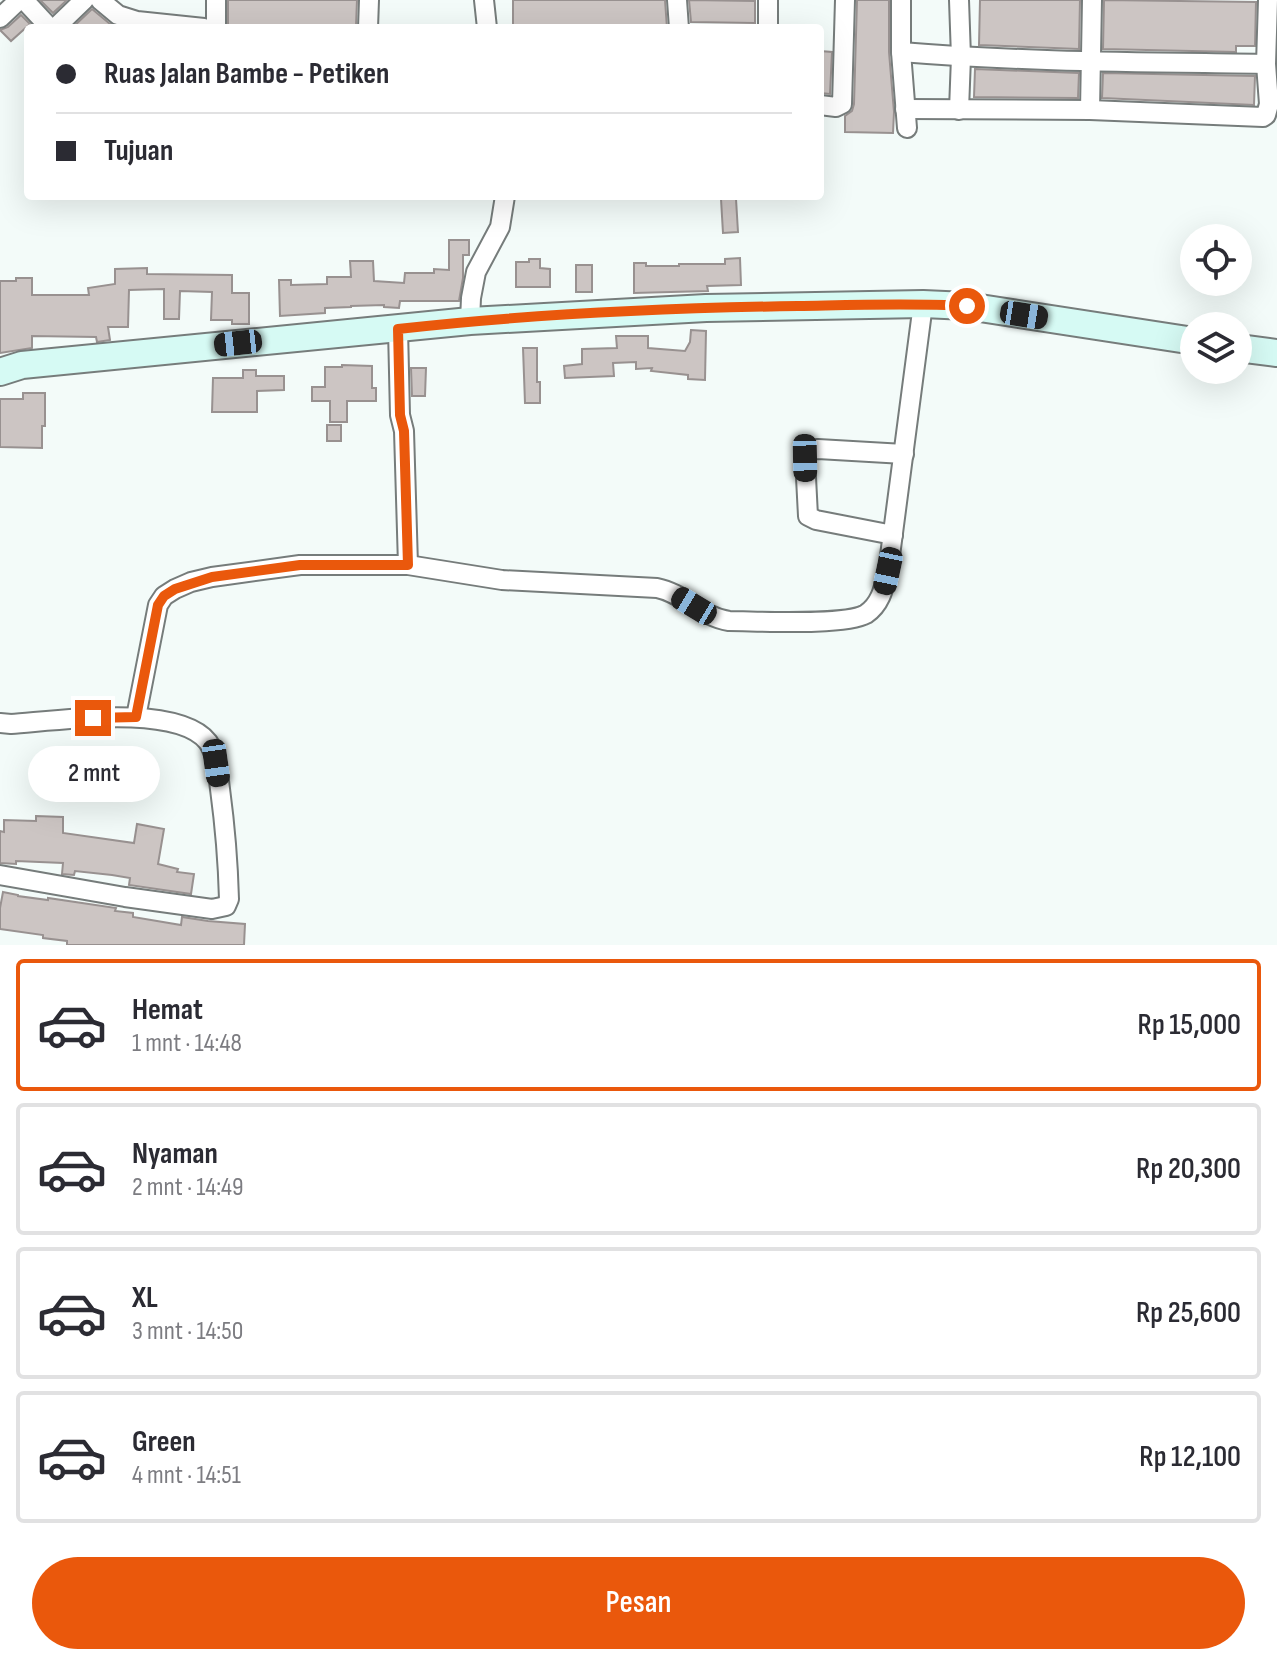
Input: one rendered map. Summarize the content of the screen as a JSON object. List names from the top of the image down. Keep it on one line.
{"page":{"banner":["Ruas Jalan Bambe - Petiken","Tujuan"],"bubble":"2 mnt","list":[{"name":"Hemat","note":"1 mnt · 14:48","value":"Rp 15,000"},{"name":"Nyaman","note":"2 mnt · 14:49","value":"Rp 20,300"},{"name":"XL","note":"3 mnt · 14:50","value":"Rp 25,600"},{"name":"Green","note":"4 mnt · 14:51","value":"Rp 12,100"}],"buttons":"Pesan"}}
